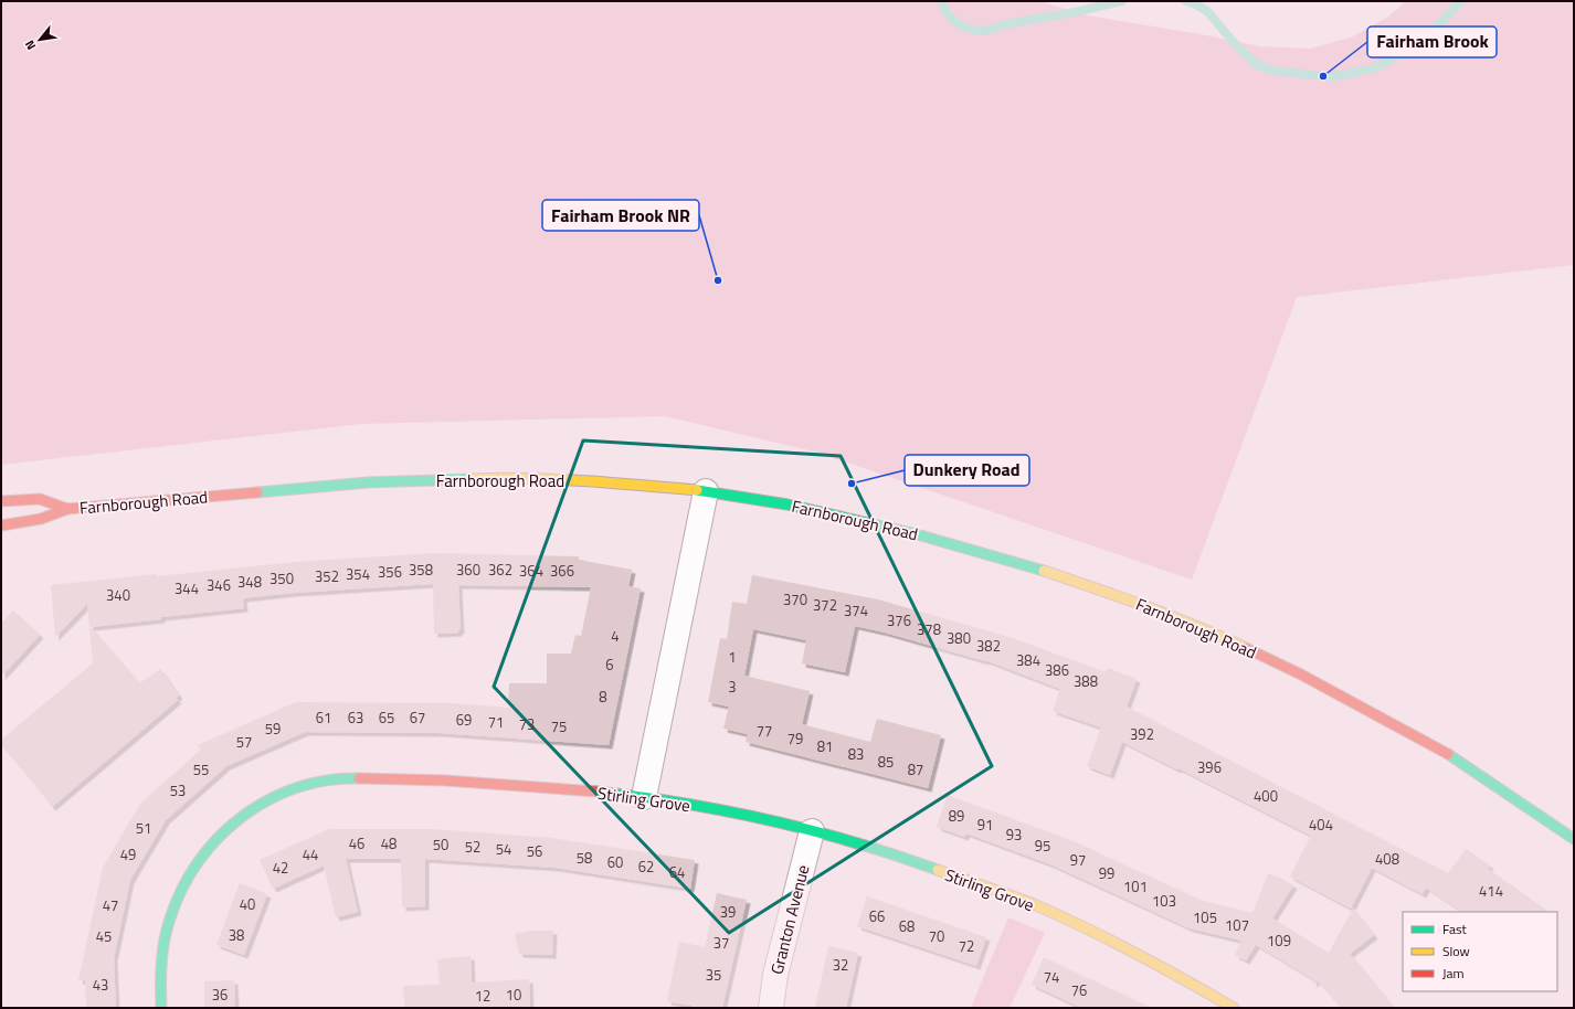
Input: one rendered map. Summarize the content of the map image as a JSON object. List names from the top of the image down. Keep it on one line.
{"streets":{"street":["Farnborough Road","Stirling Grove","Granton Avenue"]},"crossings":[["Stirling Grove","Granton Avenue"]],"places":["Fairham Brook","Fairham Brook NR","Dunkery Road"],"house_numbers":["358","360","362","364","366","356","354","352","350","348","346","344","340","370","372","374","376","378","4","380","382","1","384","6","386","388","3","8","61","63","65","67","69","71","73","75","59","77","392","79","57","81","83","85","396","55","87","53","400","89","91","404","51","93","46","48","50","95","52","54","56","49","44","58","408","97","60","62","42","64","99","101","414","103","40","47","39","66","105","107","68","38","45","70","109","37","72","32","35","74","43","76","36","10","12"],"legend":["Fast","Slow","Jam"],"north":"bottom left"}
